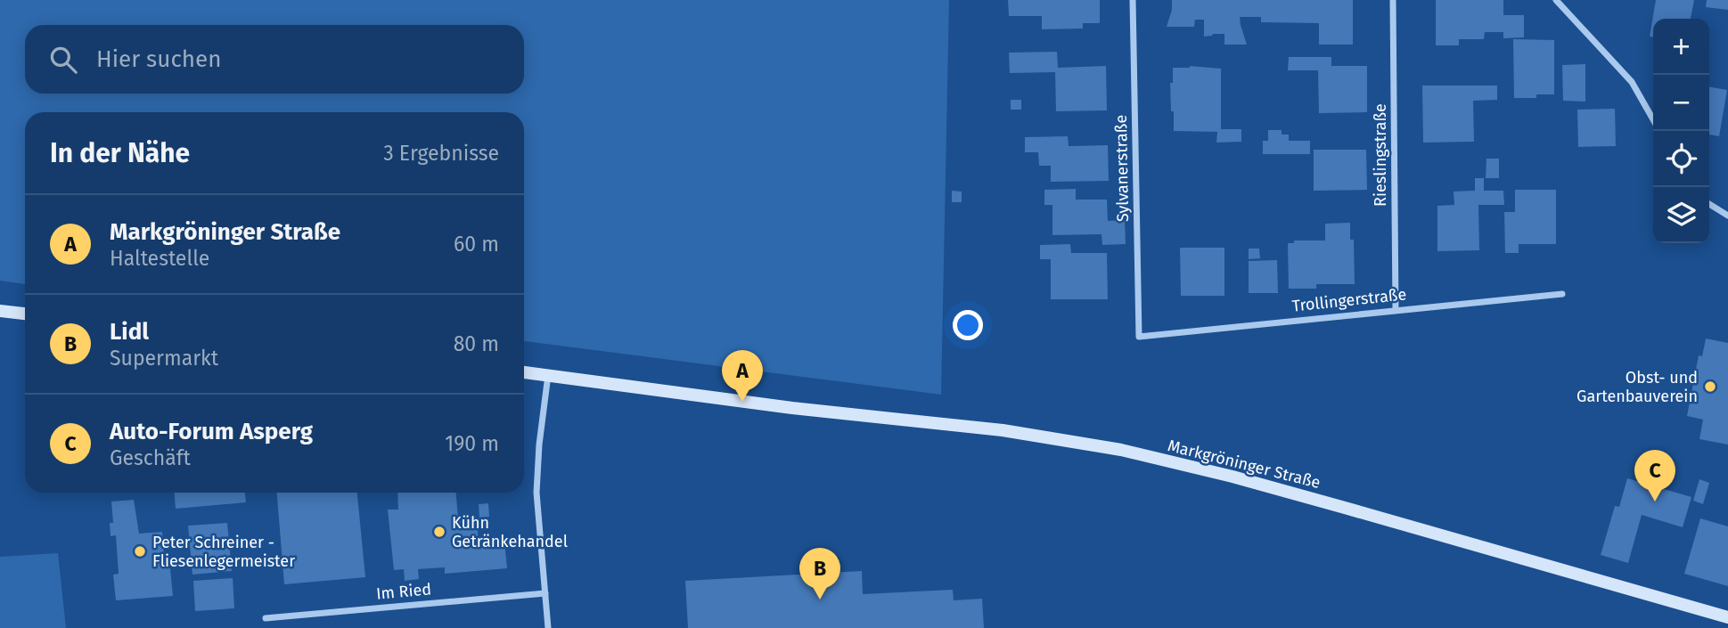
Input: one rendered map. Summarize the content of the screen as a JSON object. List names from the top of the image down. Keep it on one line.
{"streets":{"main road":["Markgröninger Straße"],"street":["Rieslingstraße","Sylvanerstraße","Trollingerstraße","Im Ried"]},"crossings":[["Rieslingstraße","Trollingerstraße"],["Sylvanerstraße","Trollingerstraße"]],"places":["Obst- und Gartenbauverein","Kühn Getränkehandel","Peter Schreiner - Fliesenlegermeister"],"page":{"map_buttons":["+","−"],"search":"Hier suchen","heading":["In der Nähe","3 Ergebnisse"],"list":[{"mark":"A","name":"Markgröninger Straße","note":"Haltestelle","value":"60 m"},{"mark":"B","name":"Lidl","note":"Supermarkt","value":"80 m"},{"mark":"C","name":"Auto-Forum Asperg","note":"Geschäft","value":"190 m"}],"pins":["A","C","B"]}}
